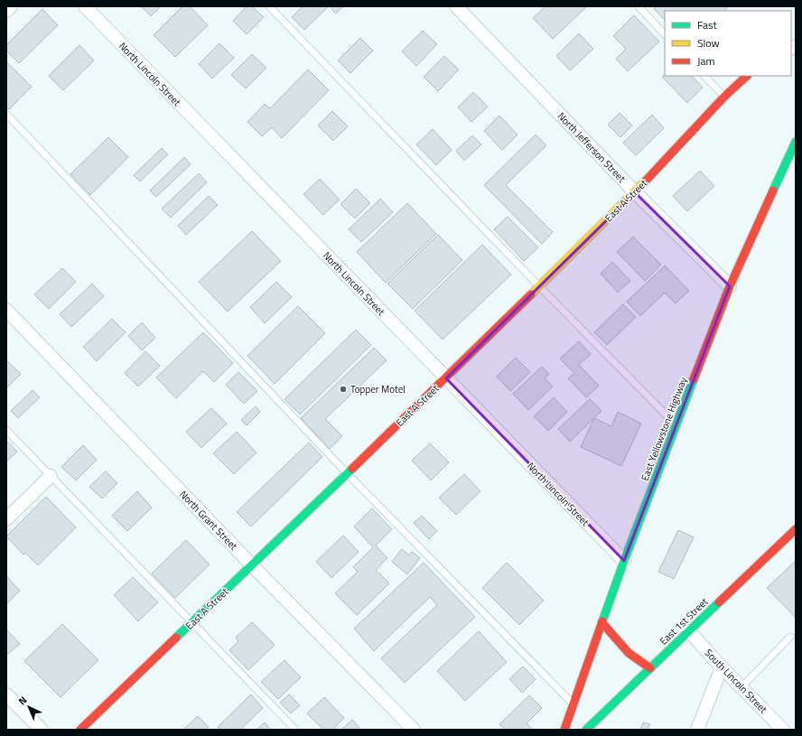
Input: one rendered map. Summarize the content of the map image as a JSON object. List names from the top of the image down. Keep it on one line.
{"streets":{"street":["North Lincoln Street","North Jefferson Street","East A Street","East Yellowstone Highway","North Grant Street","East 1st Street","South Lincoln Street"]},"crossings":[["North Lincoln Street","East A Street"],["North Lincoln Street","East Yellowstone Highway"],["North Jefferson Street","East A Street"],["North Jefferson Street","East Yellowstone Highway"],["East A Street","North Grant Street"],["East 1st Street","South Lincoln Street"]],"places":["Topper Motel"],"legend":["Fast","Slow","Jam"],"north":"top left"}
